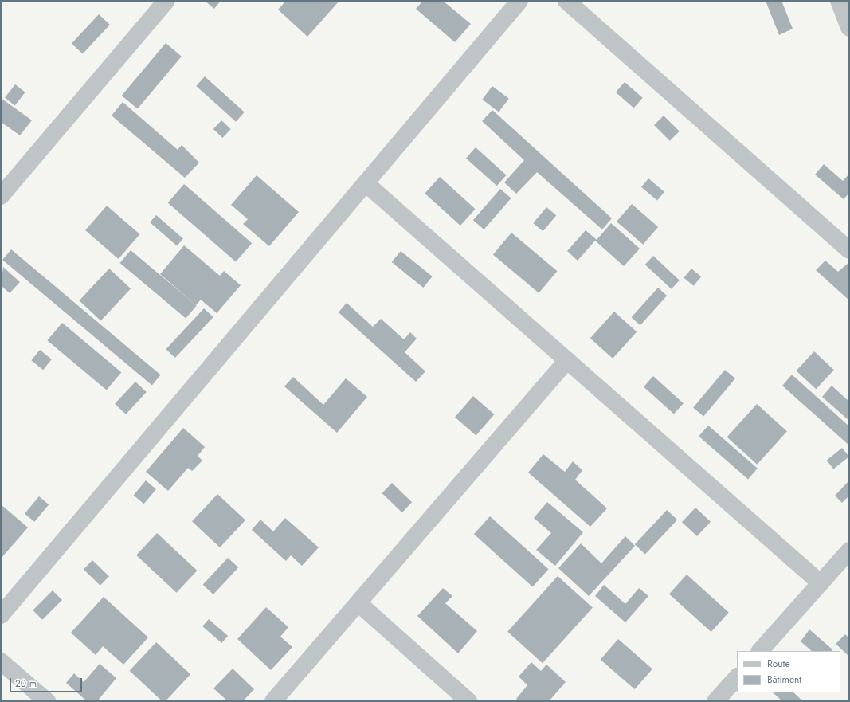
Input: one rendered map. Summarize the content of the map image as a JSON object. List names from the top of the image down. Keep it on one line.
{"legend":["Route","Bâtiment"],"scale_bar":"20 m"}
